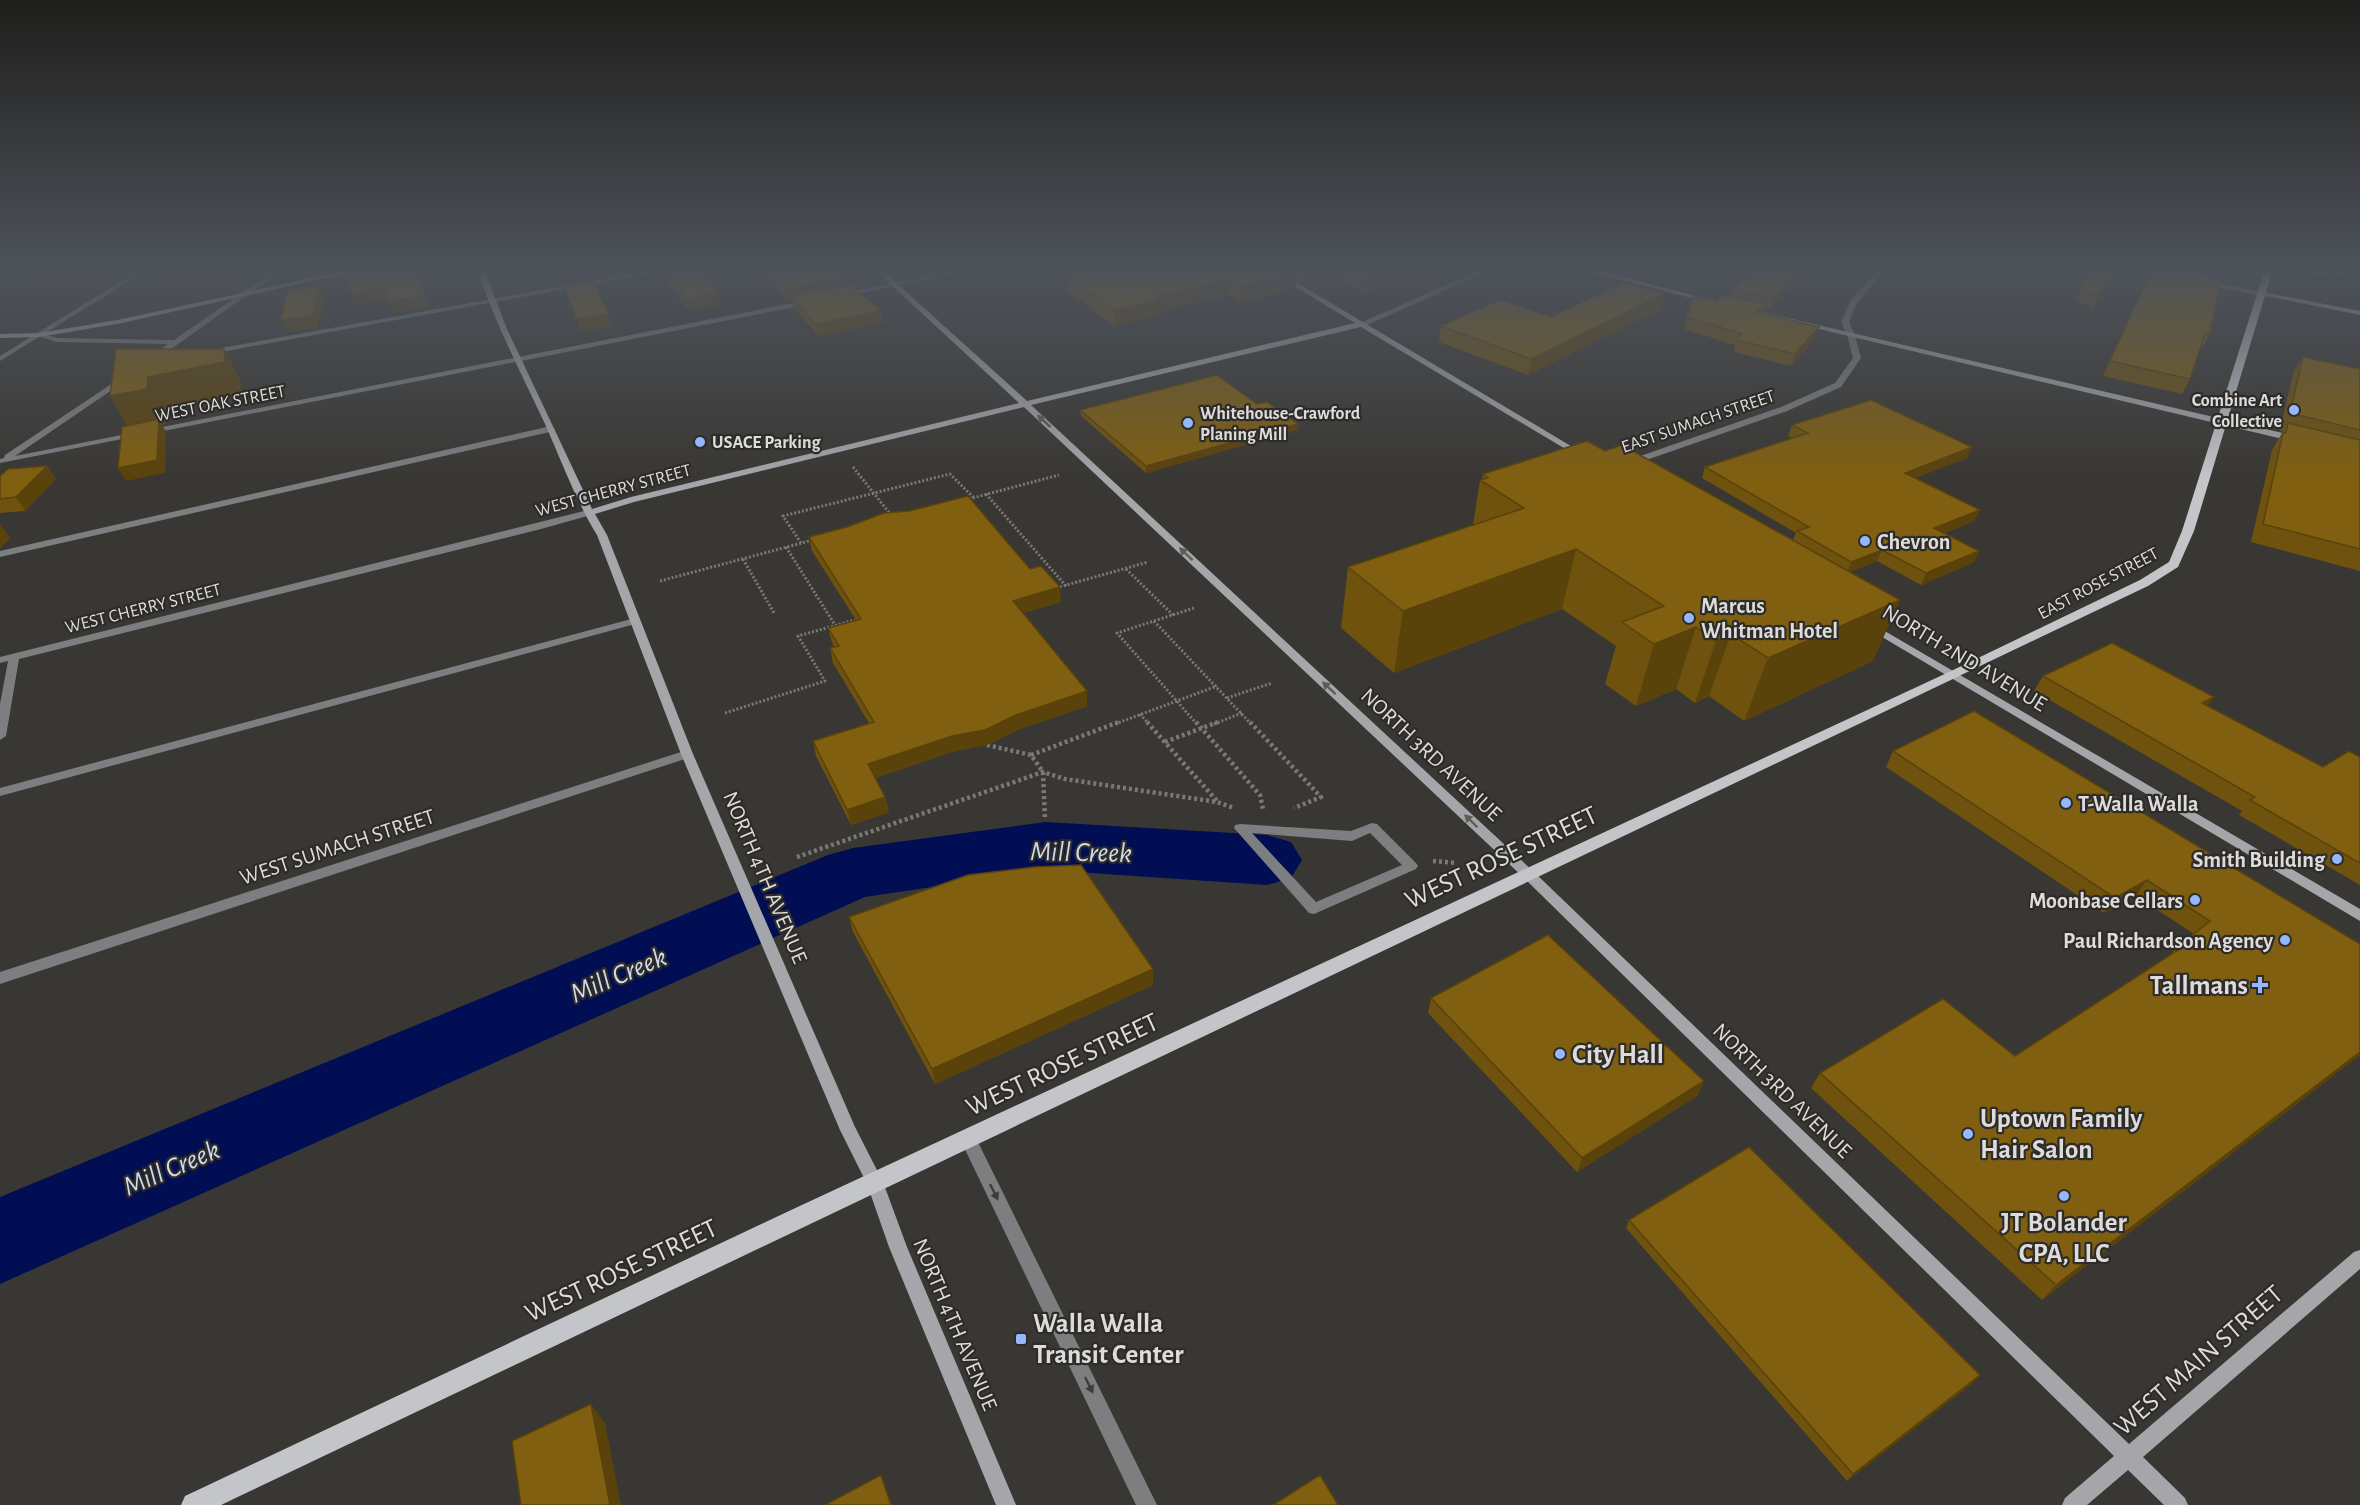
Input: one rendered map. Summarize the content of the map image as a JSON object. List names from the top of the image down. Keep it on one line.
{"streets":{"main road":["EAST ROSE STREET","WEST ROSE STREET"],"street":["WEST OAK STREET","EAST SUMACH STREET","WEST CHERRY STREET","NORTH 2ND AVENUE","NORTH 3RD AVENUE","WEST SUMACH STREET","NORTH 4TH AVENUE","WEST MAIN STREET"]},"crossings":[["WEST OAK STREET","NORTH 4TH AVENUE"],["WEST CHERRY STREET","NORTH 3RD AVENUE"],["WEST CHERRY STREET","NORTH 4TH AVENUE"],["EAST ROSE STREET","NORTH 2ND AVENUE"],["EAST ROSE STREET","WEST ROSE STREET"],["NORTH 2ND AVENUE","WEST ROSE STREET"],["NORTH 3RD AVENUE","WEST ROSE STREET"],["NORTH 3RD AVENUE","WEST MAIN STREET"],["WEST SUMACH STREET","NORTH 4TH AVENUE"],["WEST ROSE STREET","NORTH 4TH AVENUE"]],"one_way":["NORTH 3RD AVENUE"],"water":["Mill Creek"],"places":{"other":["Combine Art Collective","Whitehouse-Crawford Planing Mill","USACE Parking","Chevron","Marcus Whitman Hotel","T-Walla Walla","Smith Building","Moonbase Cellars","Paul Richardson Agency","City Hall","Uptown Family Hair Salon","JT Bolander CPA, LLC"],"health":["Tallmans"],"transit":["Walla Walla Transit Center"]}}
